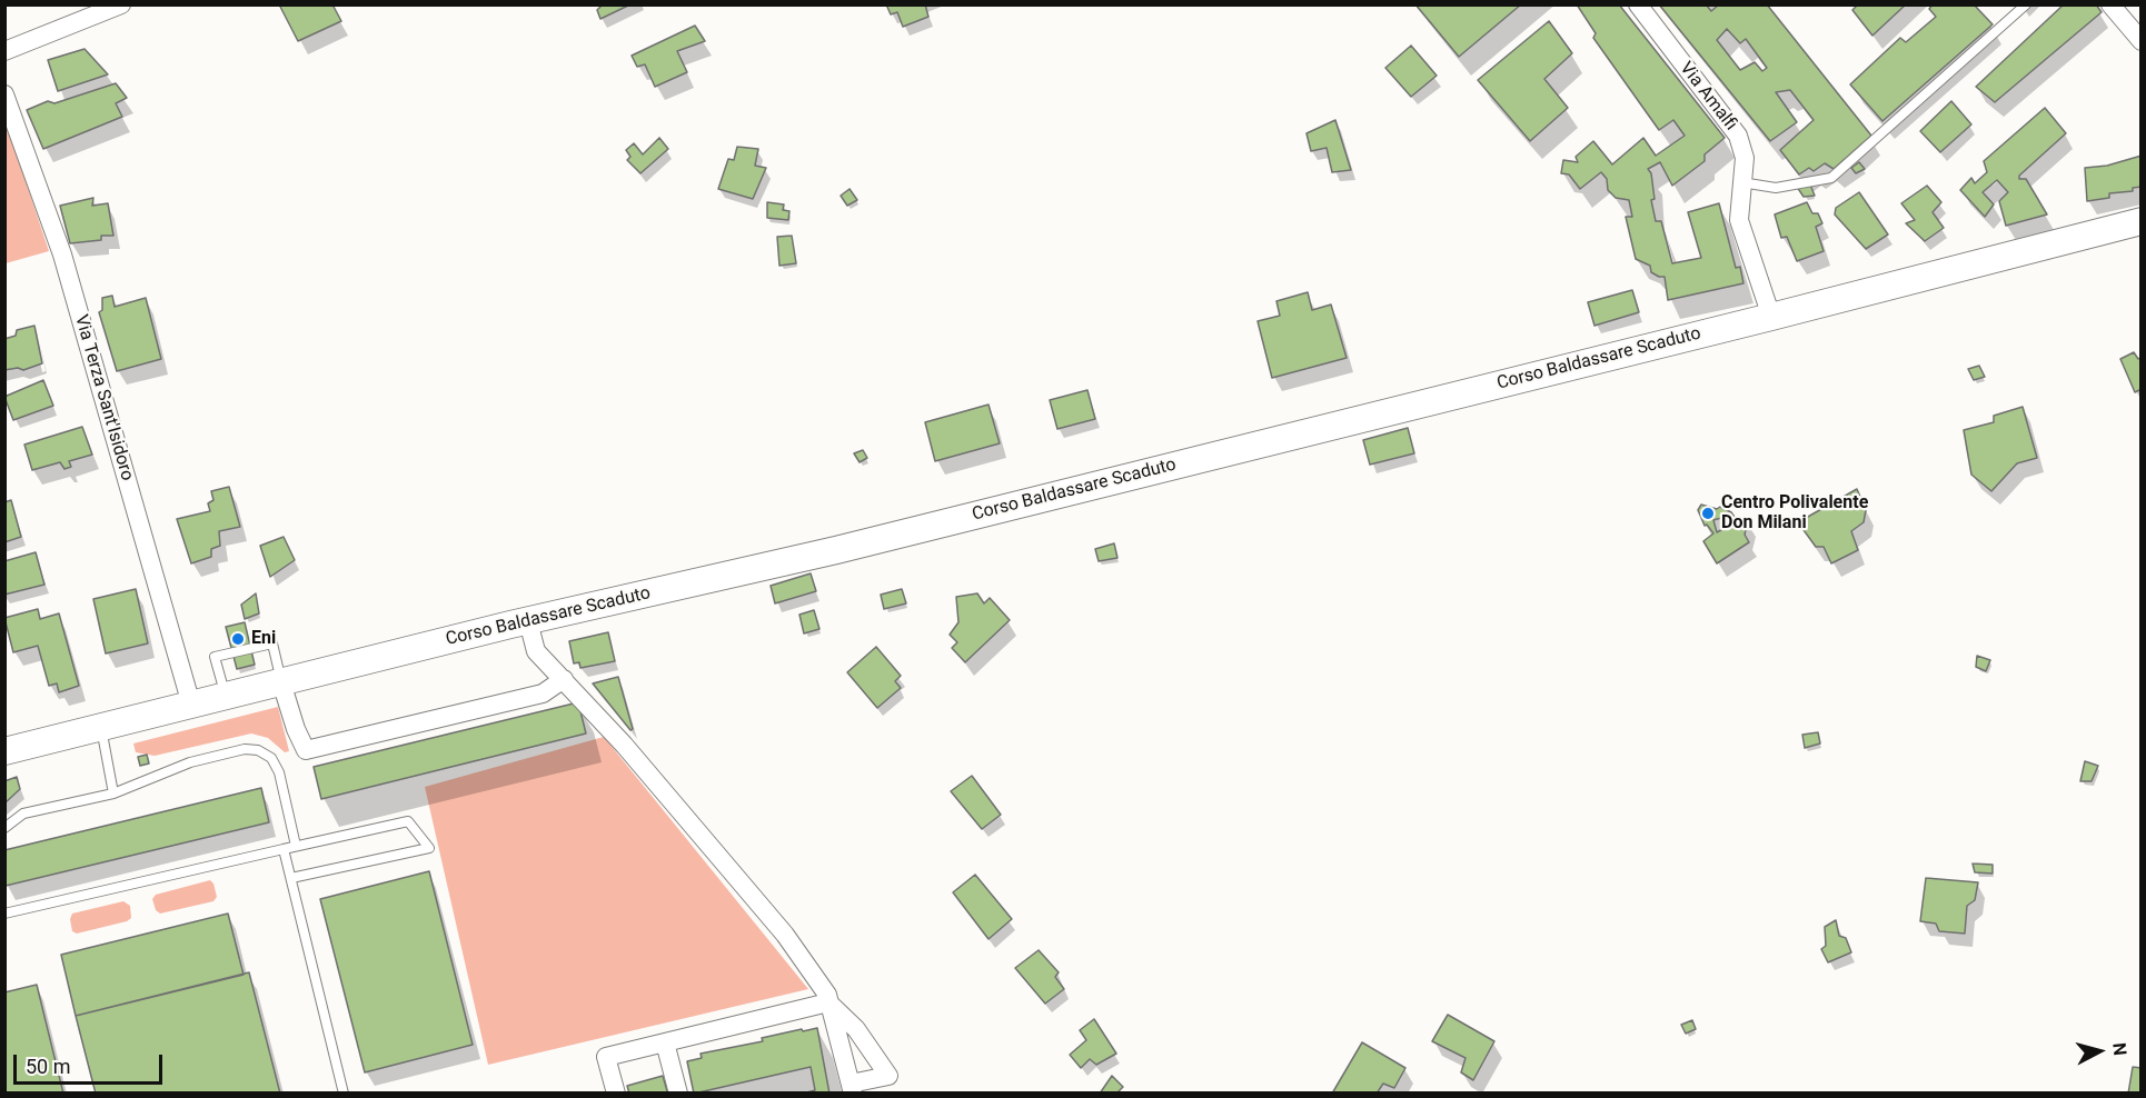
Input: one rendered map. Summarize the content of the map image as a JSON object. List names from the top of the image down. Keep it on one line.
{"streets":{"street":["Via Amalfi","Corso Baldassare Scaduto","Via Terza Sant'Isidoro"]},"crossings":[["Via Amalfi","Corso Baldassare Scaduto"],["Corso Baldassare Scaduto","Via Terza Sant'Isidoro"]],"places":["Centro Polivalente Don Milani","Eni"],"scale_bar":"50 m","north":"right"}
